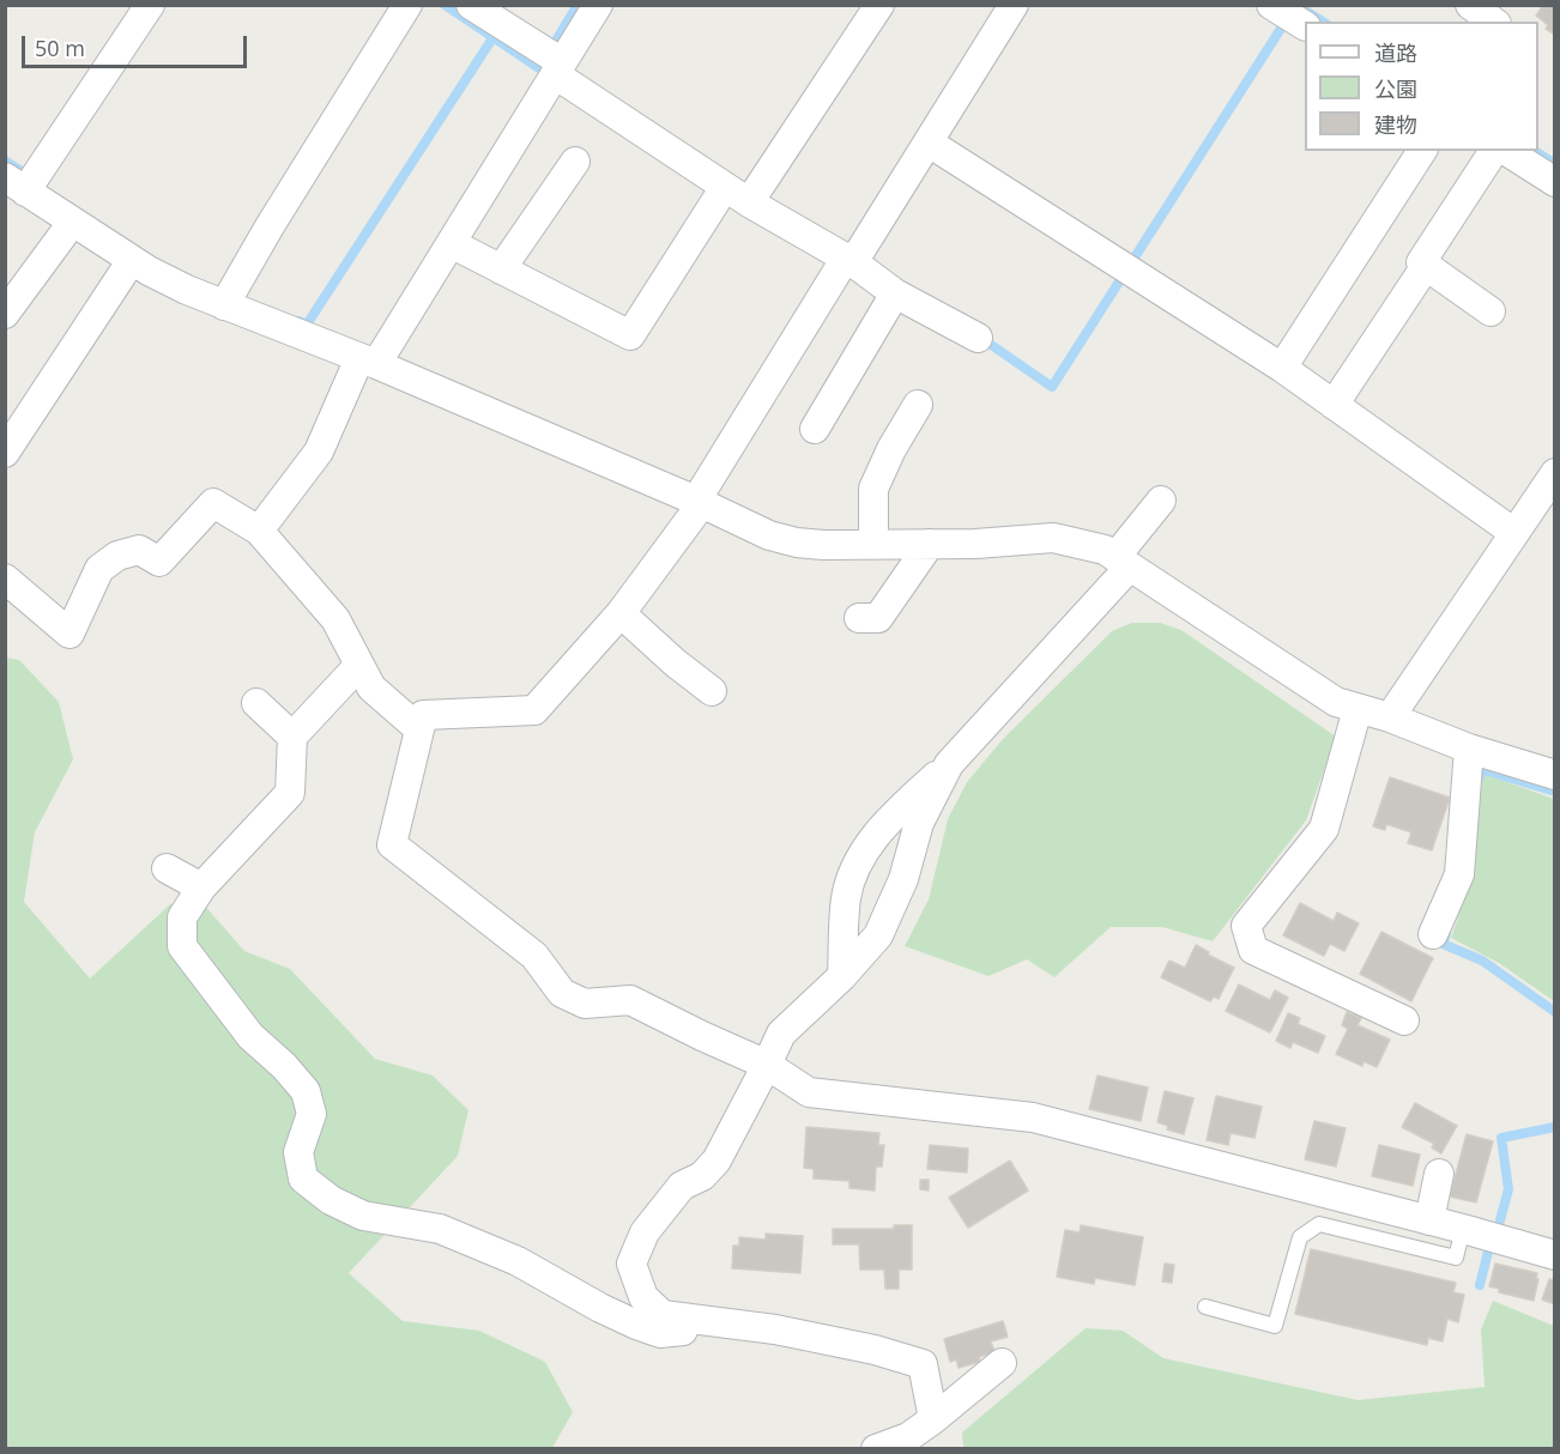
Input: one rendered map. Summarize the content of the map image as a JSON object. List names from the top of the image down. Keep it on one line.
{"legend":["道路","公園","建物"],"scale_bar":"50 m"}
